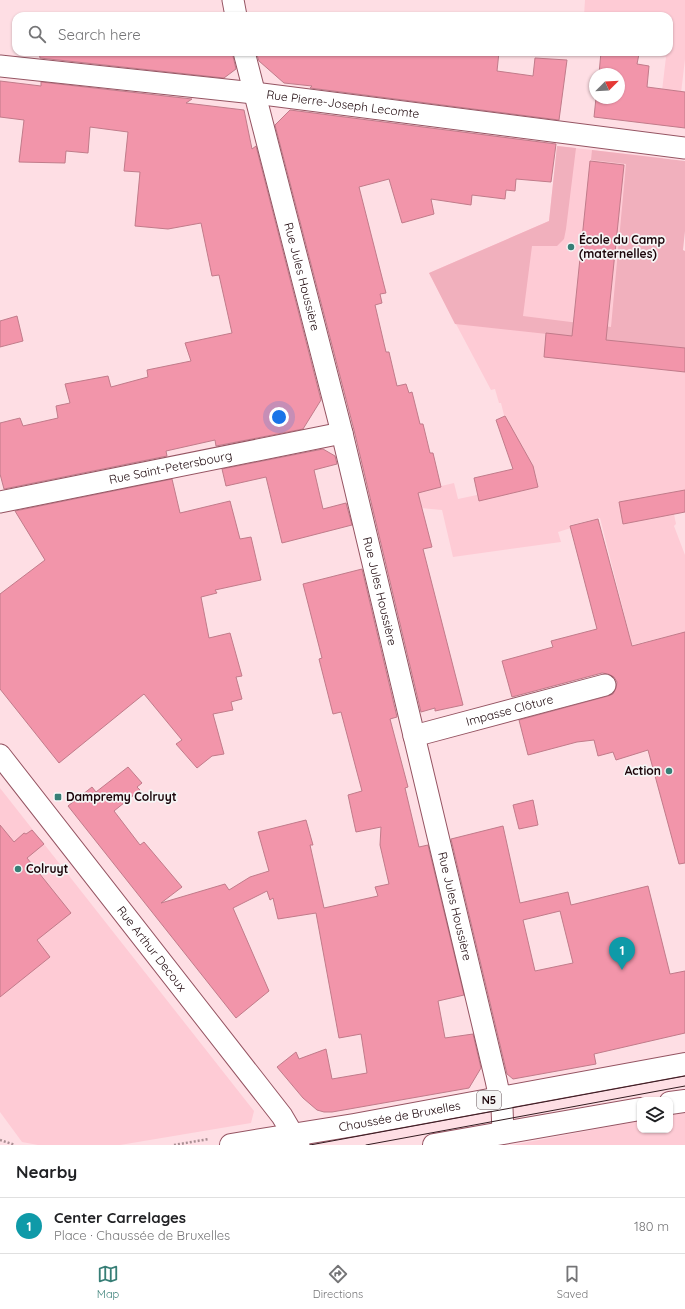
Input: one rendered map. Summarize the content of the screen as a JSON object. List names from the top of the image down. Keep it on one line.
{"streets":{"main road":["N5","Chaussée de Bruxelles"],"street":["Rue Pierre-Joseph Lecomte","Rue Jules Houssière","Rue Saint-Petersbourg","Impasse Clôture","Rue Arthur Decoux"]},"crossings":[["Rue Pierre-Joseph Lecomte","Rue Jules Houssière"],["Rue Jules Houssière","Rue Saint-Petersbourg"],["Rue Jules Houssière","Impasse Clôture"],["Rue Jules Houssière","Chaussée de Bruxelles"],["Rue Arthur Decoux","Chaussée de Bruxelles"]],"places":{"other":["École du Camp (maternelles)","Action","Colruyt"],"transit":["Dampremy Colruyt"]},"north":"top right","page":{"search":"Search here","pins":"1","heading":"Nearby","list":[{"mark":"1","name":"Center Carrelages","note":"Place · Chaussée de Bruxelles","value":"180 m"}],"nav":["Map","Directions","Saved"]}}
